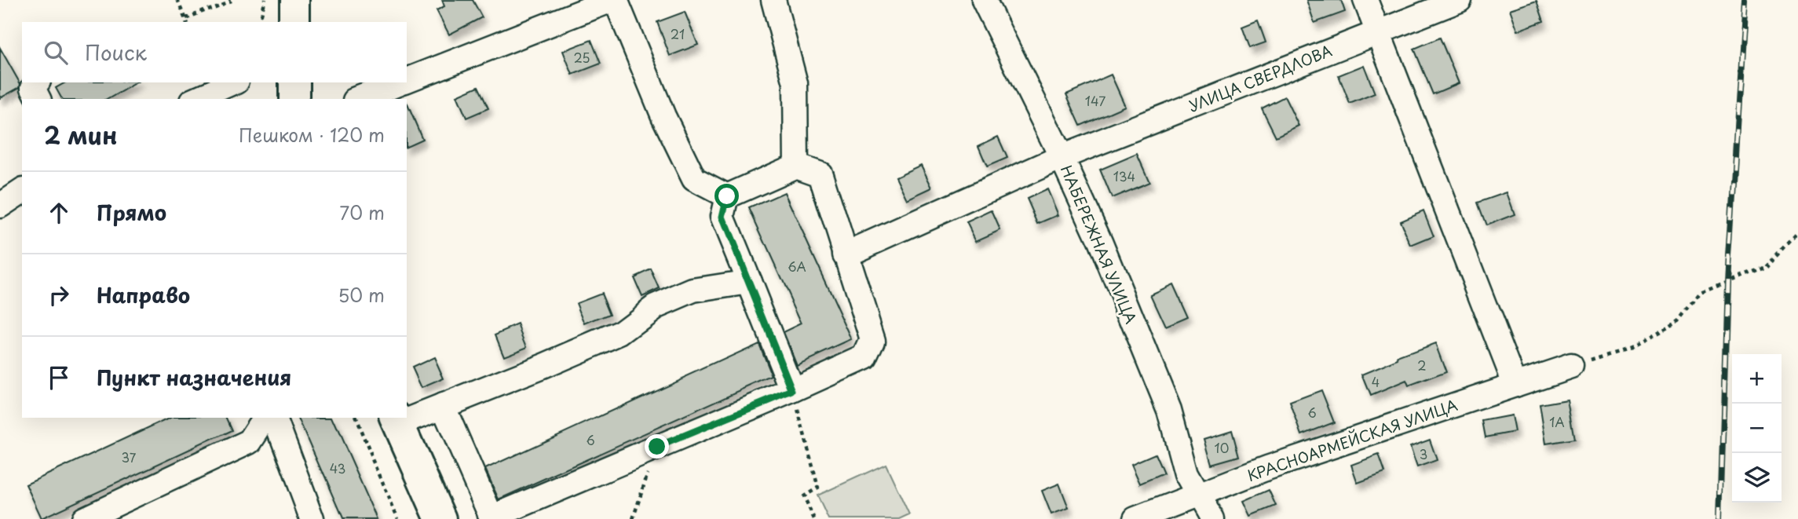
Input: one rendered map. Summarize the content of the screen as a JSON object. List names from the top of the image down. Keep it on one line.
{"streets":{"street":["УЛИЦА СВЕРДЛОВА","НАБЕРЕЖНАЯ УЛИЦА","КРАСНОАРМЕЙСКАЯ УЛИЦА"]},"crossings":[["УЛИЦА СВЕРДЛОВА","НАБЕРЕЖНАЯ УЛИЦА"],["НАБЕРЕЖНАЯ УЛИЦА","КРАСНОАРМЕЙСКАЯ УЛИЦА"]],"house_numbers":["21","25","147","134","6А","2","4","6","1А","6","10","3","37","43"],"page":{"search":"Поиск","heading":["2 мин","Пешком · 120 m"],"list":[["Прямо","70 m"],["Направо","50 m"],"Пункт назначения"],"map_buttons":["+","−"]}}
